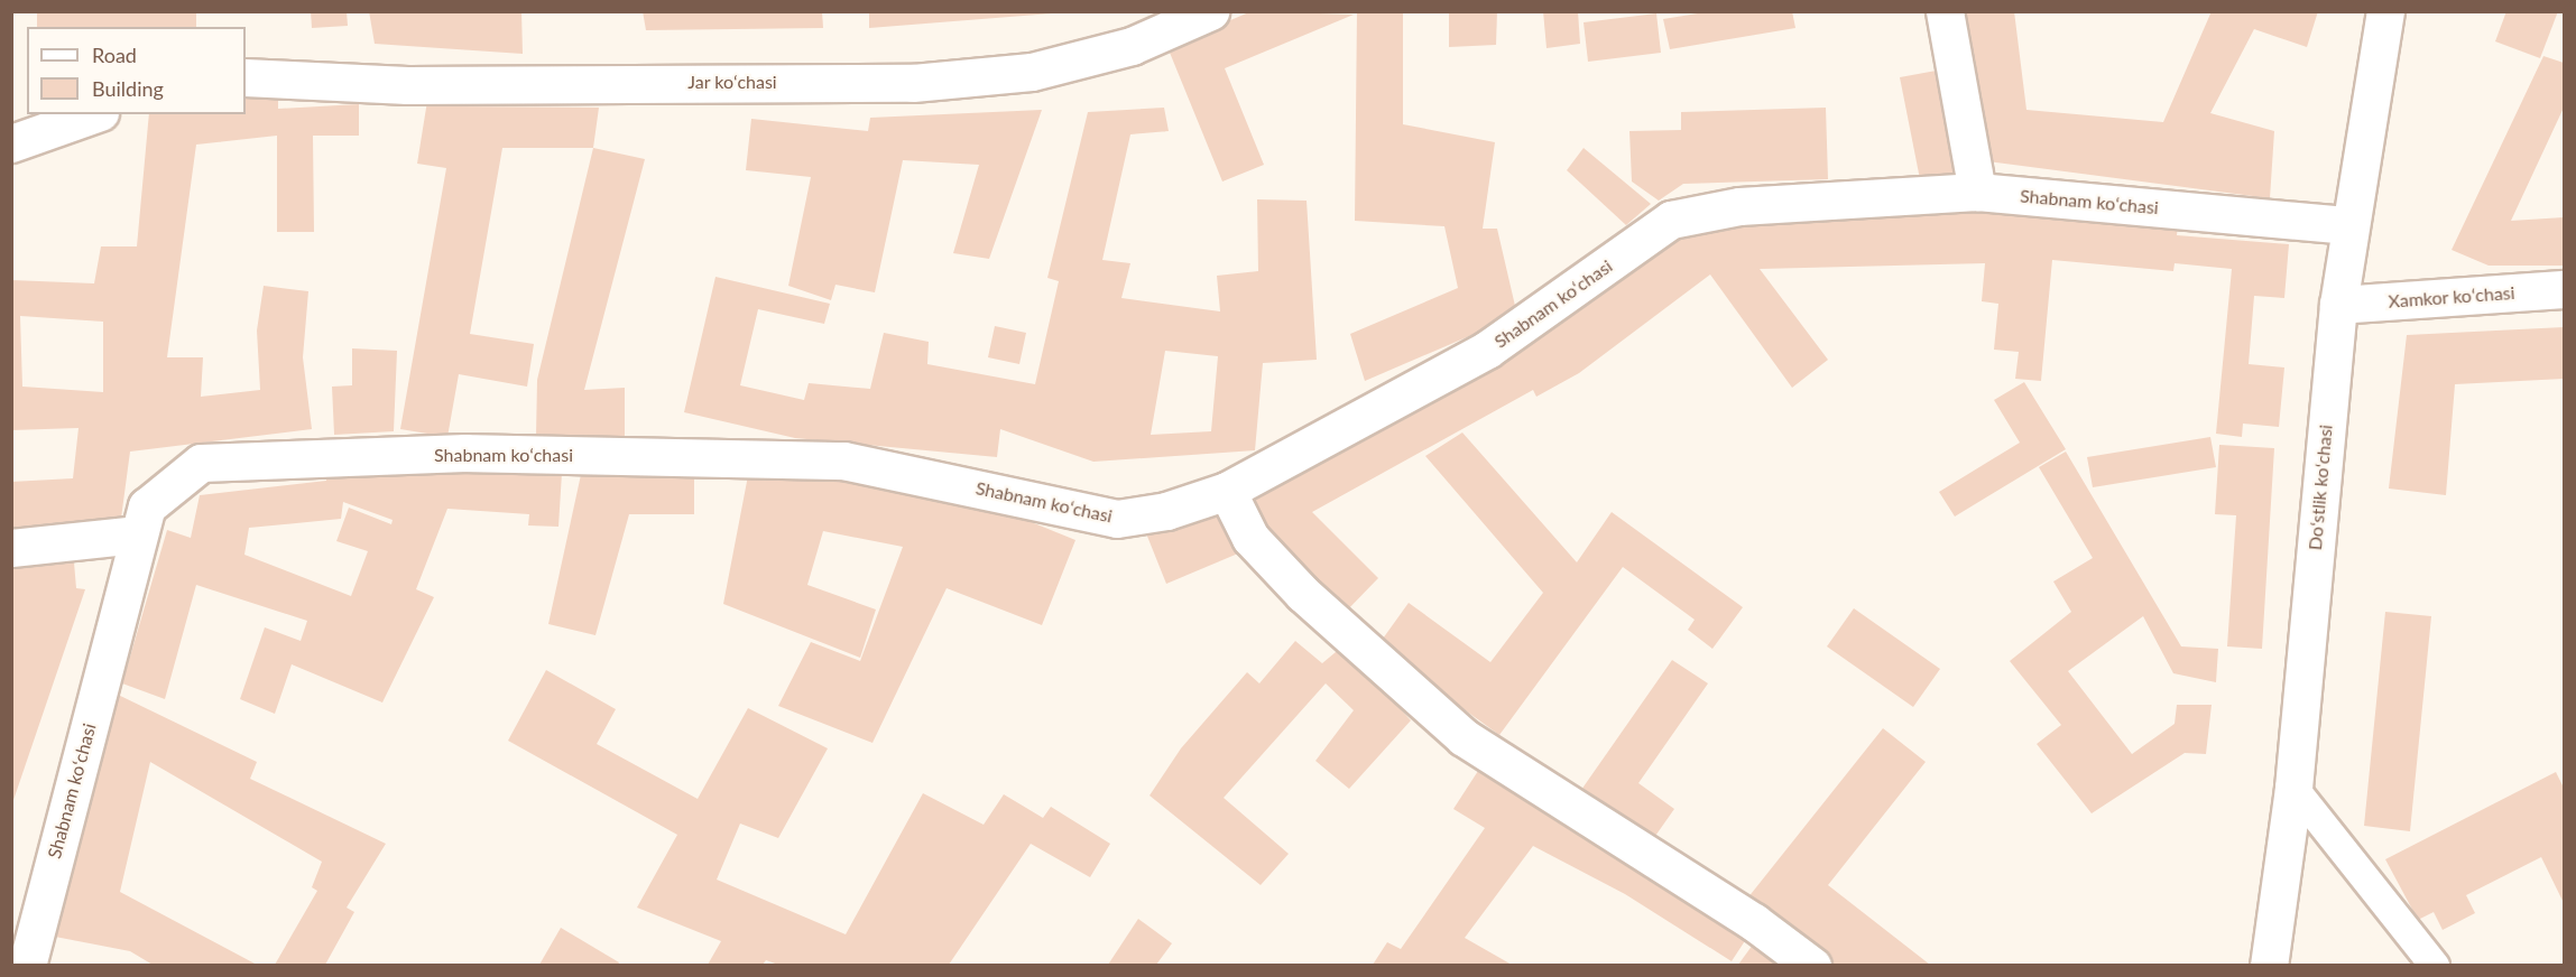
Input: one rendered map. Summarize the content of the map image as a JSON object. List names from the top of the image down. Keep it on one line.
{"streets":{"street":["Jar koʻchasi","Shabnam koʻchasi","Xamkor koʻchasi","Doʻstlik koʻchasi"]},"crossings":[["Shabnam koʻchasi","Doʻstlik koʻchasi"],["Xamkor koʻchasi","Doʻstlik koʻchasi"]],"legend":["Road","Building"]}
